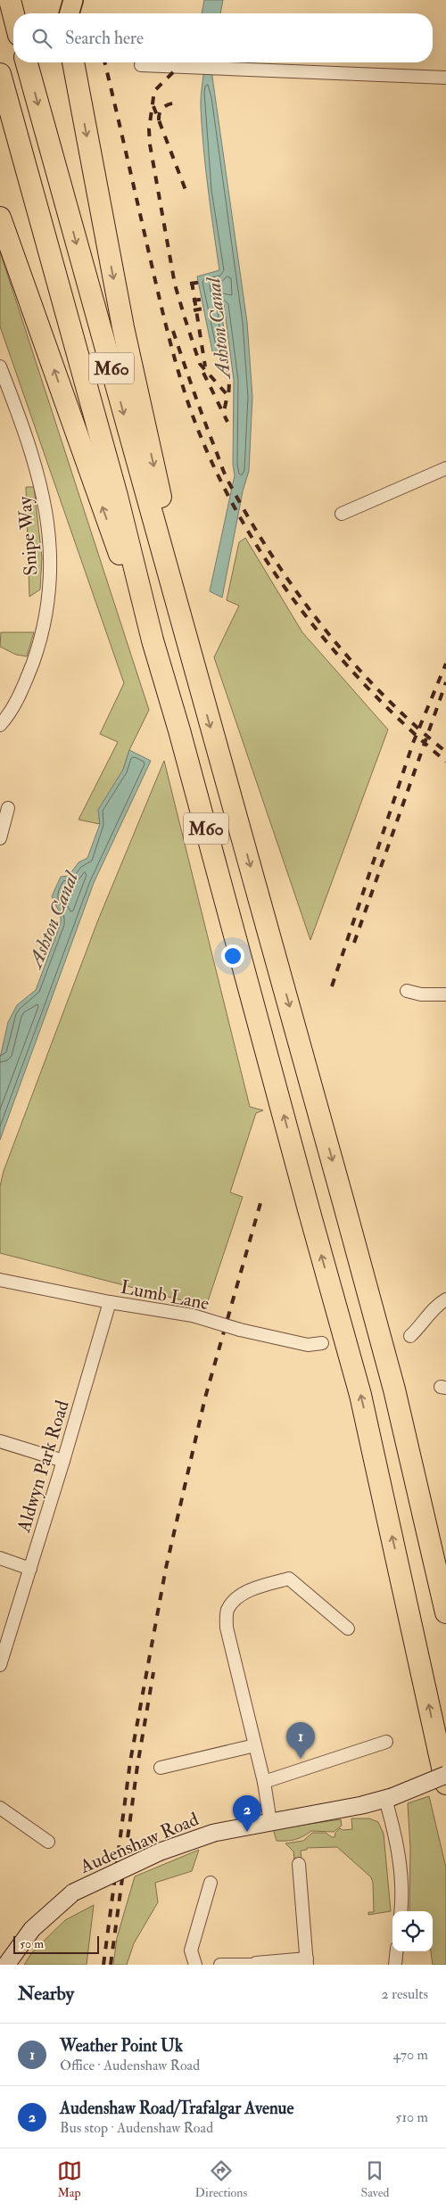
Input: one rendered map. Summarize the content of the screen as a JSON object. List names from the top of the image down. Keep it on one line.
{"streets":{"highway":["M60"],"main road":["Audenshaw Road"],"street":["Snipe Way","Lumb Lane","Aldwyn Park Road"]},"crossings":[["Lumb Lane","Aldwyn Park Road"]],"water":["Ashton Canal"],"scale_bar":"50 m","page":{"search":"Search here","pins":["1","2"],"scale":"50 m","heading":["Nearby","2 results"],"list":[{"mark":"1","name":"Weather Point Uk","note":"Office · Audenshaw Road","value":"470 m"},{"mark":"2","name":"Audenshaw Road/Trafalgar Avenue","note":"Bus stop · Audenshaw Road","value":"510 m"}],"nav":["Map","Directions","Saved"]}}
